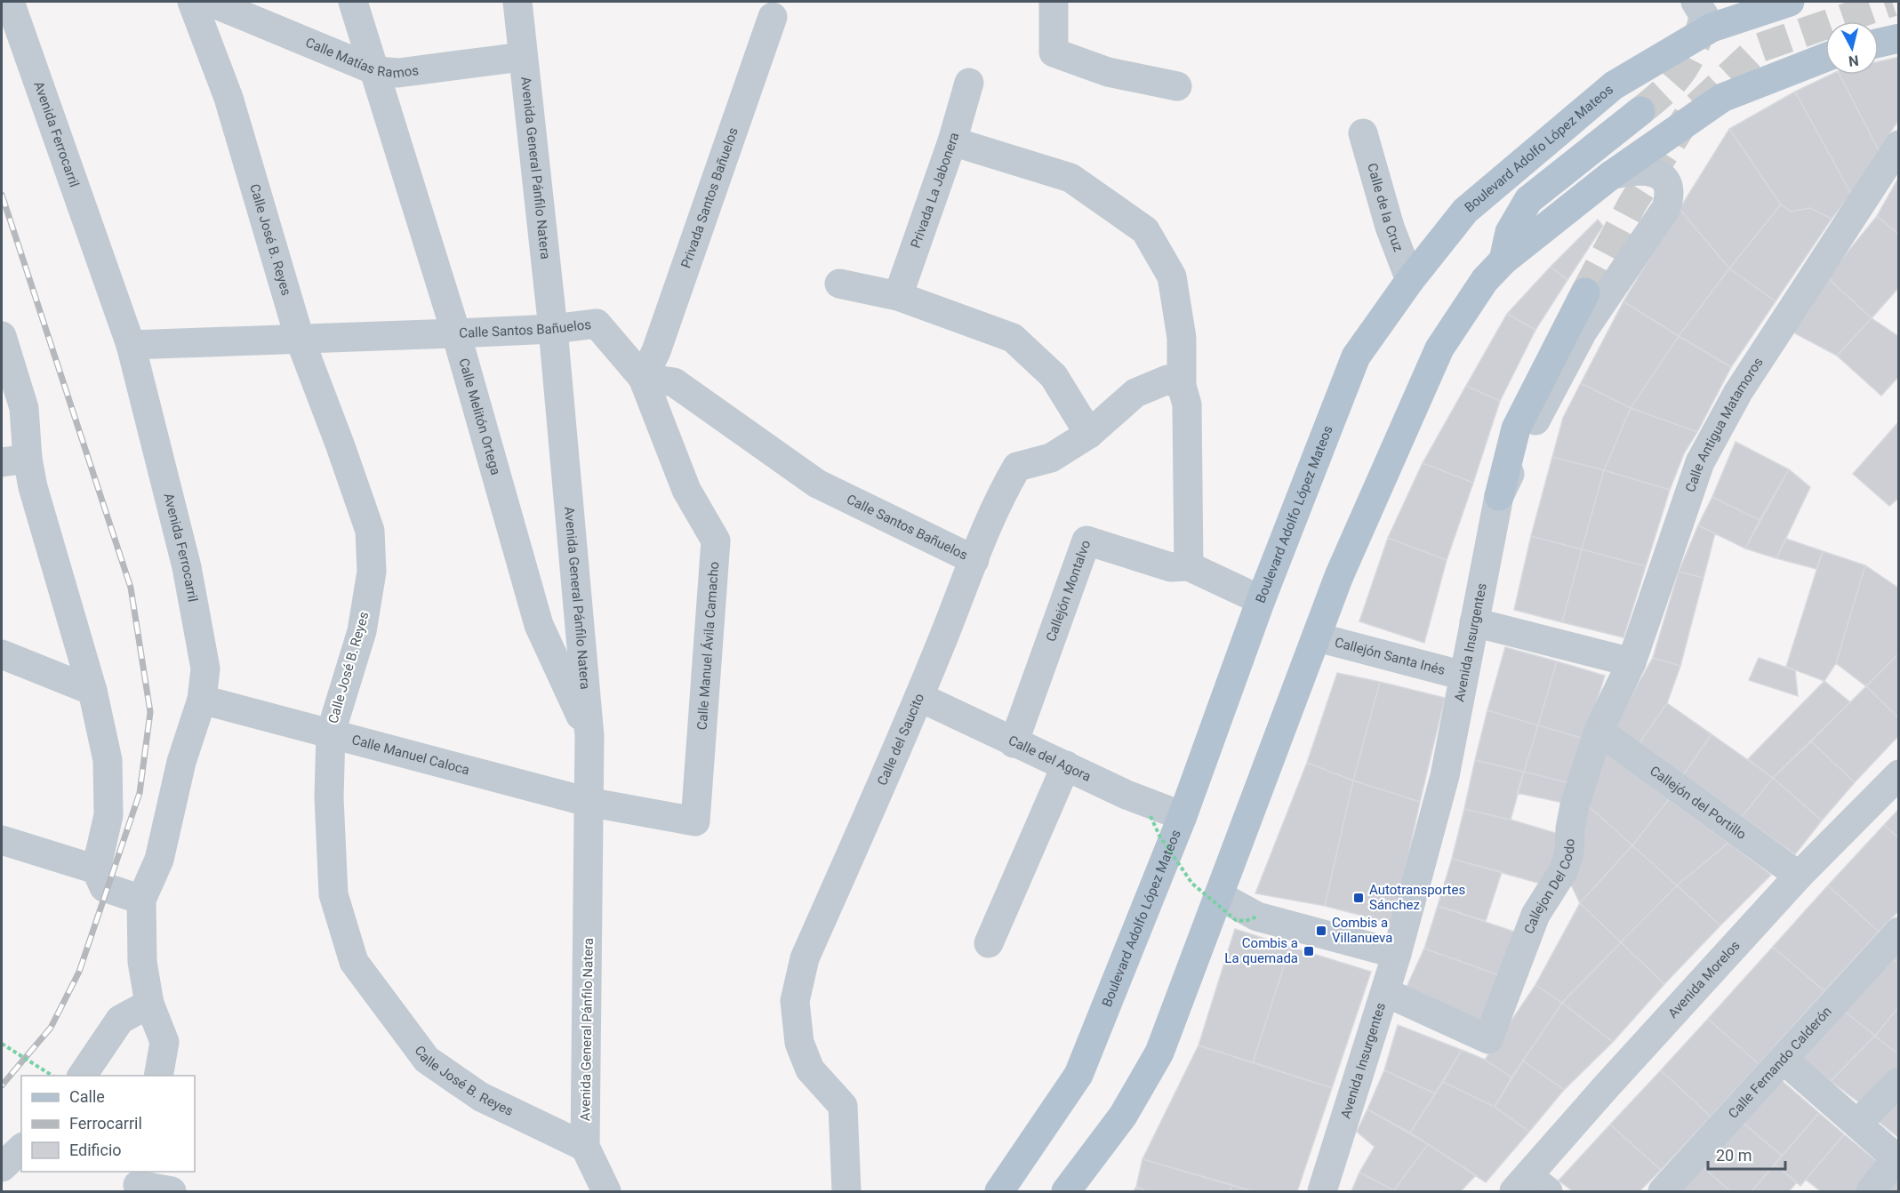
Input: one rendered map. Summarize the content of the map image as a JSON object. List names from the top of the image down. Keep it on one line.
{"streets":{"main road":["Boulevard Adolfo López Mateos"],"street":["Calle Matías Ramos","Avenida Ferrocarril","Avenida General Pánfilo Natera","Privada La Jabonera","Privada Santos Bañuelos","Calle de la Cruz","Calle José B. Reyes","Calle Santos Bañuelos","Calle Melitón Ortega","Calle Antigua Matamoros","Callejón Montalvo","Avenida Insurgentes","Calle Manuel Ávila Camacho","Callejón Santa Inés","Calle del Saucito","Calle Manuel Caloca","Calle del Agora","Callejón del Portillo","Callejon Del Codo","Avenida Morelos","Calle Fernando Calderón"]},"crossings":[["Calle Matías Ramos","Avenida General Pánfilo Natera"],["Calle Matías Ramos","Calle Melitón Ortega"],["Avenida Ferrocarril","Calle Santos Bañuelos"],["Avenida Ferrocarril","Calle Manuel Caloca"],["Boulevard Adolfo López Mateos","Calle de la Cruz"],["Boulevard Adolfo López Mateos","Callejón Montalvo"],["Boulevard Adolfo López Mateos","Calle del Agora"],["Avenida General Pánfilo Natera","Calle José B. Reyes"],["Avenida General Pánfilo Natera","Calle Santos Bañuelos"],["Avenida General Pánfilo Natera","Calle Melitón Ortega"],["Avenida General Pánfilo Natera","Calle Manuel Ávila Camacho"],["Avenida General Pánfilo Natera","Calle Manuel Caloca"],["Privada Santos Bañuelos","Calle Santos Bañuelos"],["Privada Santos Bañuelos","Calle Manuel Ávila Camacho"],["Calle José B. Reyes","Calle Santos Bañuelos"],["Calle José B. Reyes","Calle Manuel Caloca"],["Calle Santos Bañuelos","Calle Melitón Ortega"],["Calle Santos Bañuelos","Calle Manuel Ávila Camacho"],["Calle Santos Bañuelos","Calle del Saucito"],["Calle Antigua Matamoros","Callejón del Portillo"],["Calle Antigua Matamoros","Callejon Del Codo"],["Callejón Montalvo","Calle del Agora"],["Avenida Insurgentes","Callejón Santa Inés"],["Avenida Insurgentes","Callejon Del Codo"],["Calle Manuel Ávila Camacho","Calle Manuel Caloca"],["Calle del Saucito","Calle del Agora"],["Callejón del Portillo","Callejon Del Codo"],["Callejón del Portillo","Avenida Morelos"]],"places":{"transit":["Autotransportes Sánchez","Combis a Villanueva","Combis a La quemada"]},"legend":["Calle","Ferrocarril","Edificio"],"scale_bar":"20 m","north":"bottom"}
